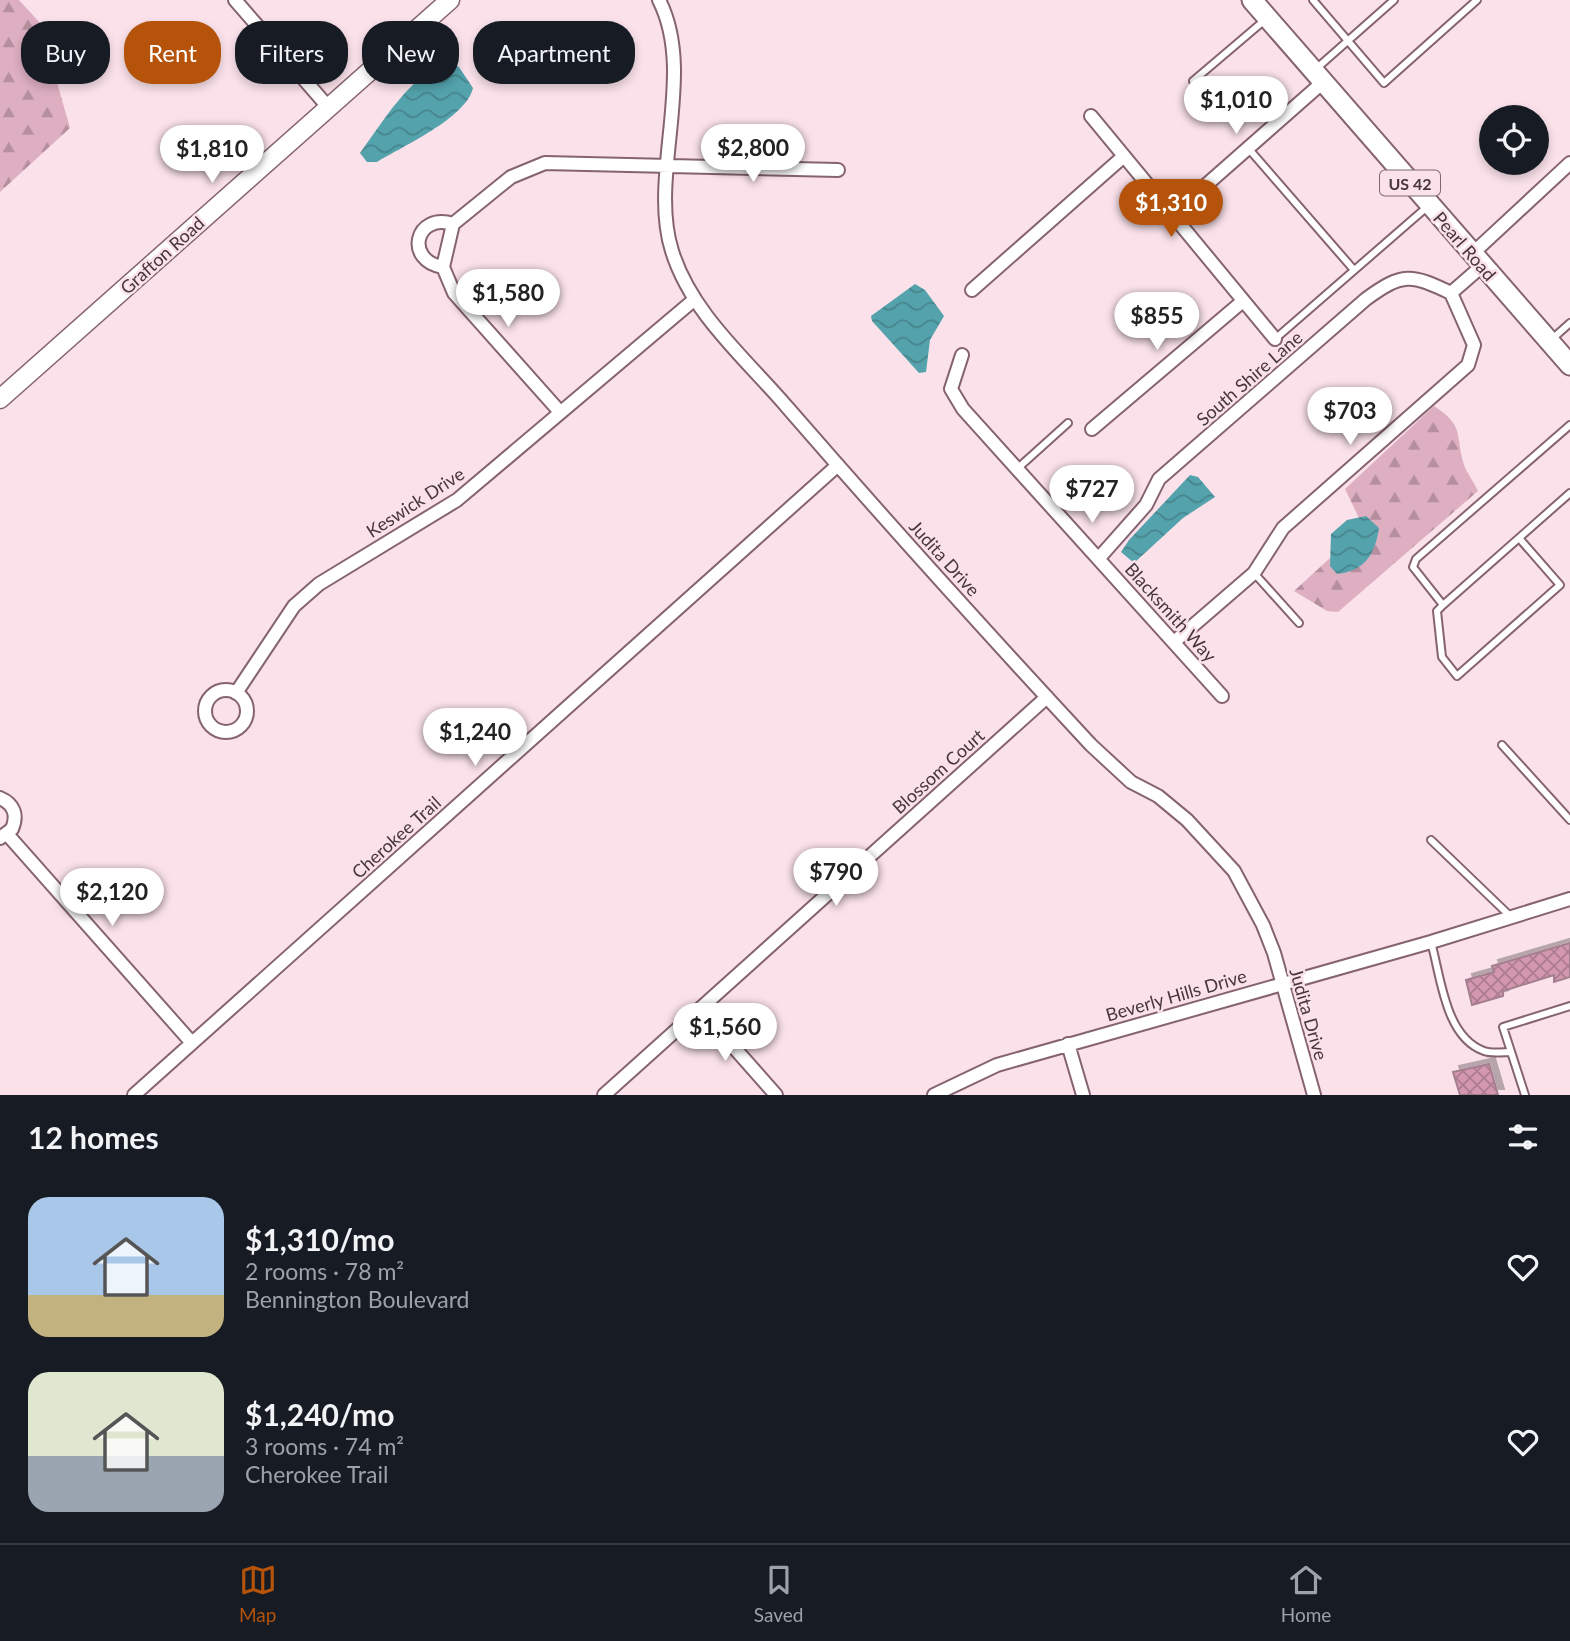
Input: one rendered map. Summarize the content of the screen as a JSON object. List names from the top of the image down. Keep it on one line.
{"streets":{"main road":["US 42","Pearl Road"],"street":["Grafton Road","South Shire Lane","Keswick Drive","Judita Drive","Blacksmith Way","Blossom Court","Cherokee Trail","Beverly Hills Drive"]},"crossings":[["South Shire Lane","Blacksmith Way"],["Keswick Drive","Judita Drive"],["Judita Drive","Blossom Court"],["Judita Drive","Cherokee Trail"],["Judita Drive","Beverly Hills Drive"]],"page":{"chip":["Buy","Rent","Filters","New","Apartment"],"price":["$1,010","$2,800","$1,810","$1,310","$1,580","$855","$703","$727","$1,240","$790","$2,120","$1,560"],"heading":"12 homes","list":[{"name":"$1,310/mo","note":"2 rooms · 78 m² · Bennington Boulevard"},{"name":"$1,240/mo","note":"3 rooms · 74 m² · Cherokee Trail"}],"tabs":["Map","Saved","Home"]}}
